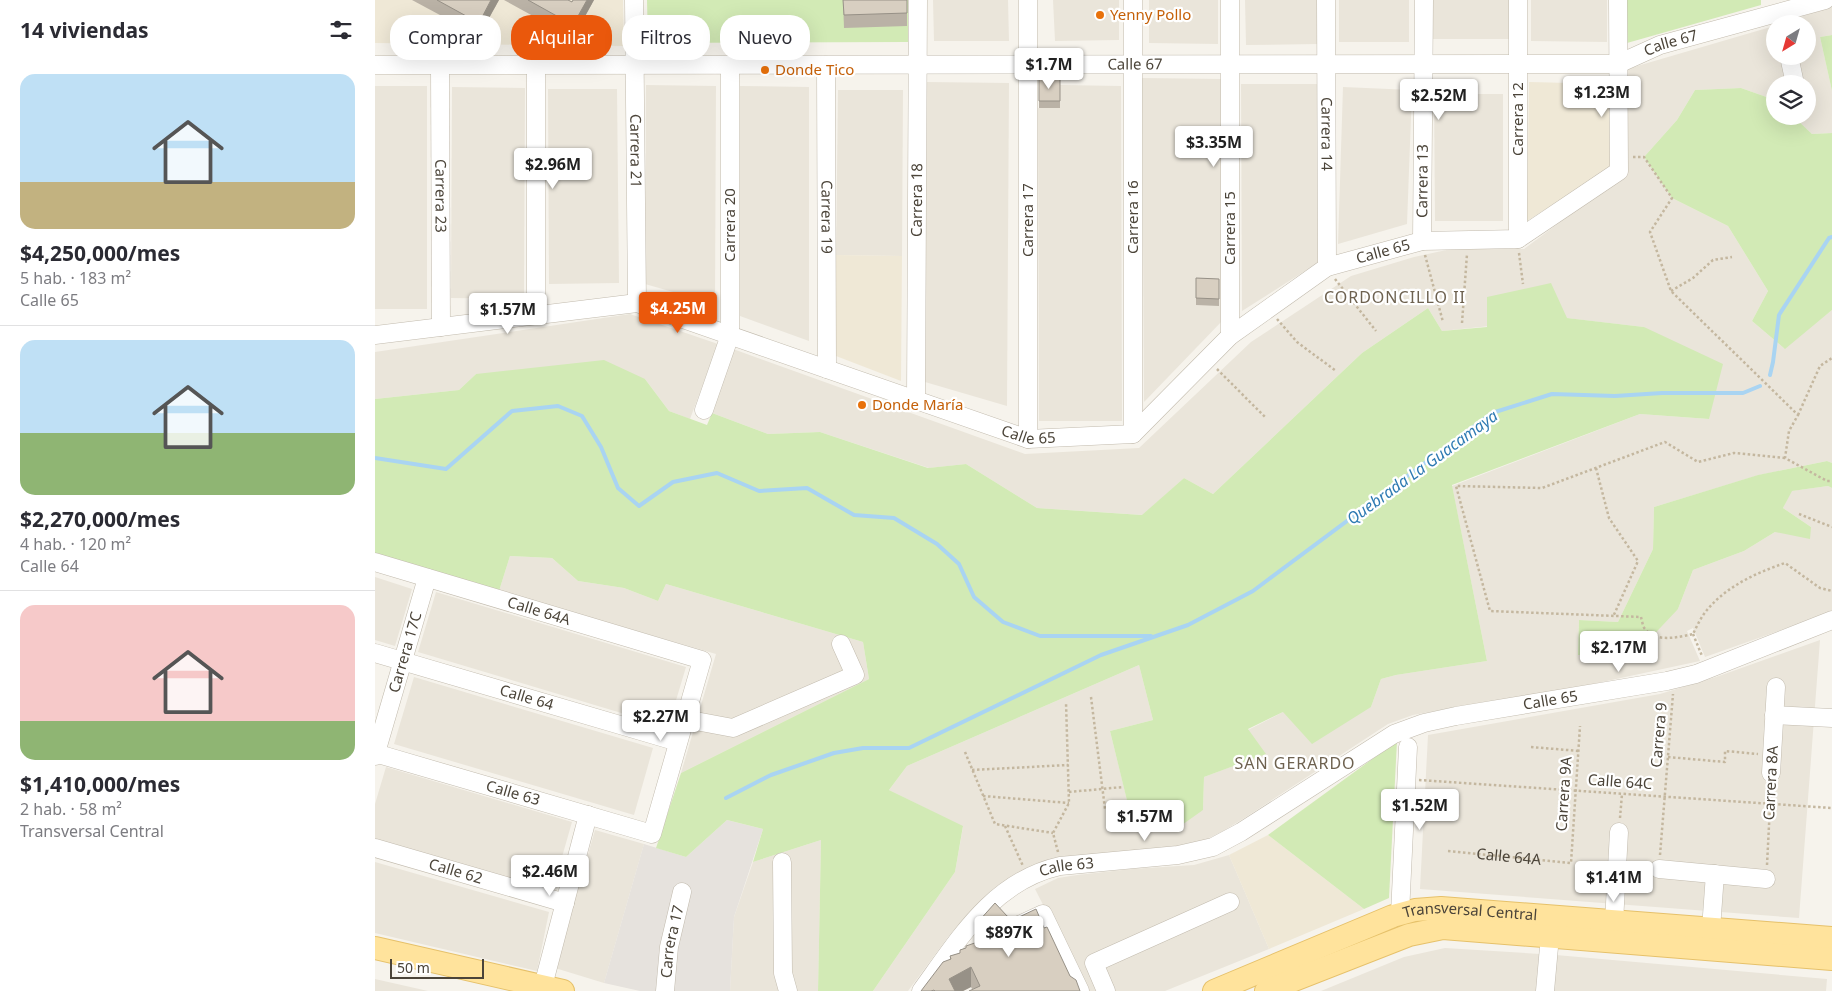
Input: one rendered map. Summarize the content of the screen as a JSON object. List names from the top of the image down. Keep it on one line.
{"streets":{"main road":["Transversal Central"],"street":["Calle 67","Carrera 12","Carrera 14","Carrera 21","Carrera 13","Carrera 23","Carrera 18","Carrera 19","Carrera 16","Carrera 17","Carrera 20","Carrera 15","Calle 65","Calle 64A","Carrera 17C","Calle 64","Carrera 8A","Calle 63","Calle 62"],"path":["Carrera 9","Calle 64C","Carrera 9A"]},"crossings":[["Calle 67","Carrera 12"],["Calle 67","Carrera 14"],["Calle 67","Carrera 21"],["Calle 67","Carrera 13"],["Calle 67","Carrera 23"],["Calle 67","Carrera 18"],["Calle 67","Carrera 19"],["Calle 67","Carrera 16"],["Calle 67","Carrera 17"],["Calle 67","Carrera 20"],["Calle 67","Carrera 15"],["Carrera 12","Calle 65"],["Carrera 14","Calle 65"],["Carrera 21","Calle 65"],["Carrera 13","Calle 65"],["Carrera 23","Calle 65"],["Carrera 18","Calle 65"],["Carrera 19","Calle 65"],["Carrera 16","Calle 65"],["Carrera 17","Calle 65"],["Carrera 20","Calle 65"],["Carrera 15","Calle 65"],["Calle 65","Calle 63"],["Calle 64A","Carrera 17C"],["Calle 64A","Carrera 9A"],["Carrera 17C","Calle 64"],["Carrera 17C","Calle 63"],["Calle 64","Calle 63"],["Carrera 9","Calle 64C"],["Calle 64C","Carrera 8A"],["Calle 64C","Carrera 9A"]],"districts":["CORDONCILLO II","SAN GERARDO"],"water":["Quebrada La Guacamaya"],"places":["Yenny Pollo","Donde Tico","Donde María"],"scale_bar":"50 m","north":"bottom left","page":{"heading":"14 viviendas","chip":["Comprar","Alquilar","Filtros","Nuevo"],"price":["$1.7M","$1.23M","$2.52M","$3.35M","$2.96M","$4.25M","$1.57M","$2.17M","$2.27M","$1.52M","$1.57M","$2.46M","$1.41M","$897K"],"list":[{"name":"$4,250,000/mes","note":"5 hab. · 183 m² · Calle 65"},{"name":"$2,270,000/mes","note":"4 hab. · 120 m² · Calle 64"},{"name":"$1,410,000/mes","note":"2 hab. · 58 m² · Transversal Central"}],"scale":"50 m"}}
